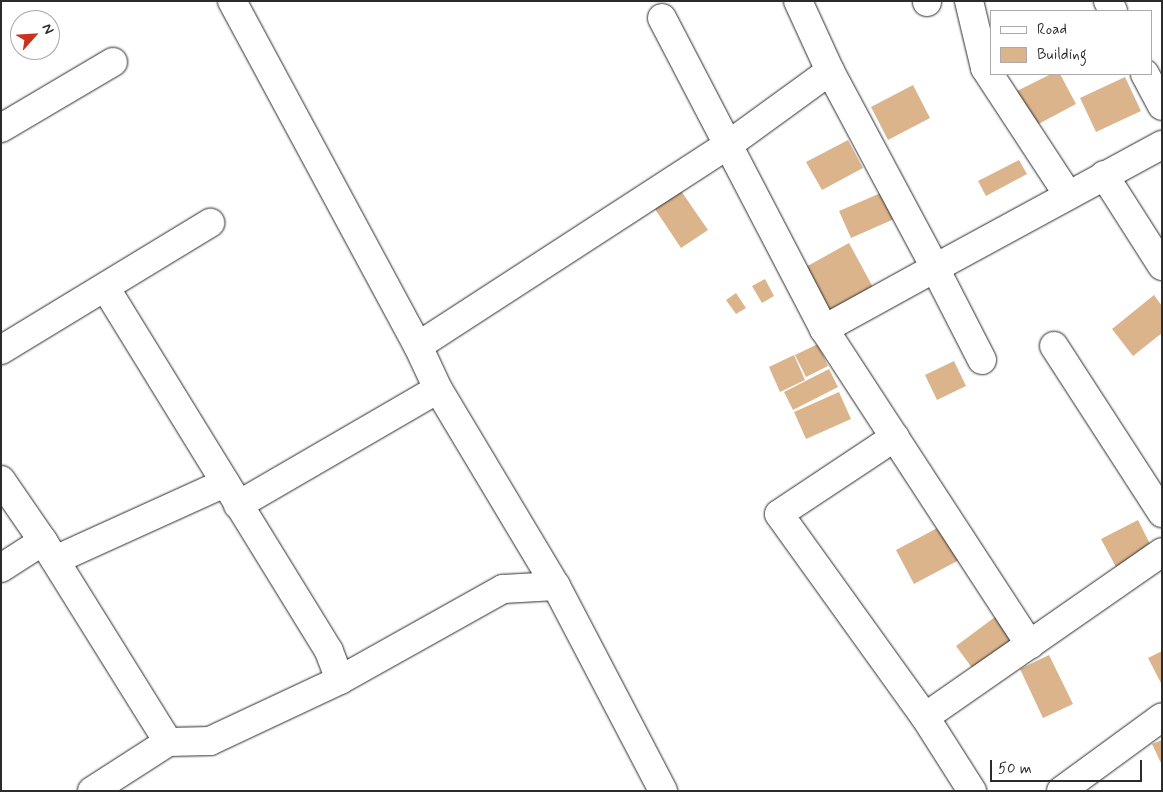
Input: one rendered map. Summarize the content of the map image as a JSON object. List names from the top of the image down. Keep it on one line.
{"legend":["Road","Building"],"scale_bar":"50 m","north":"top right"}
